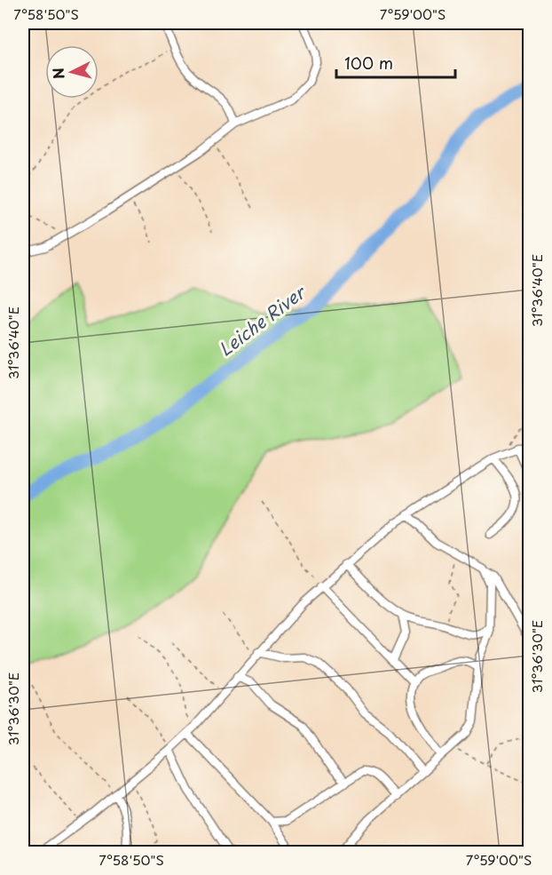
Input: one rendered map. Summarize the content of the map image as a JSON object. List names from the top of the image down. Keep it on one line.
{"water":["Leiche River"],"scale_bar":"100 m","north":"left","coordinates":["7°58'50\"S","7°59'00\"S","31°36'40\"E","31°36'30\"E"]}
